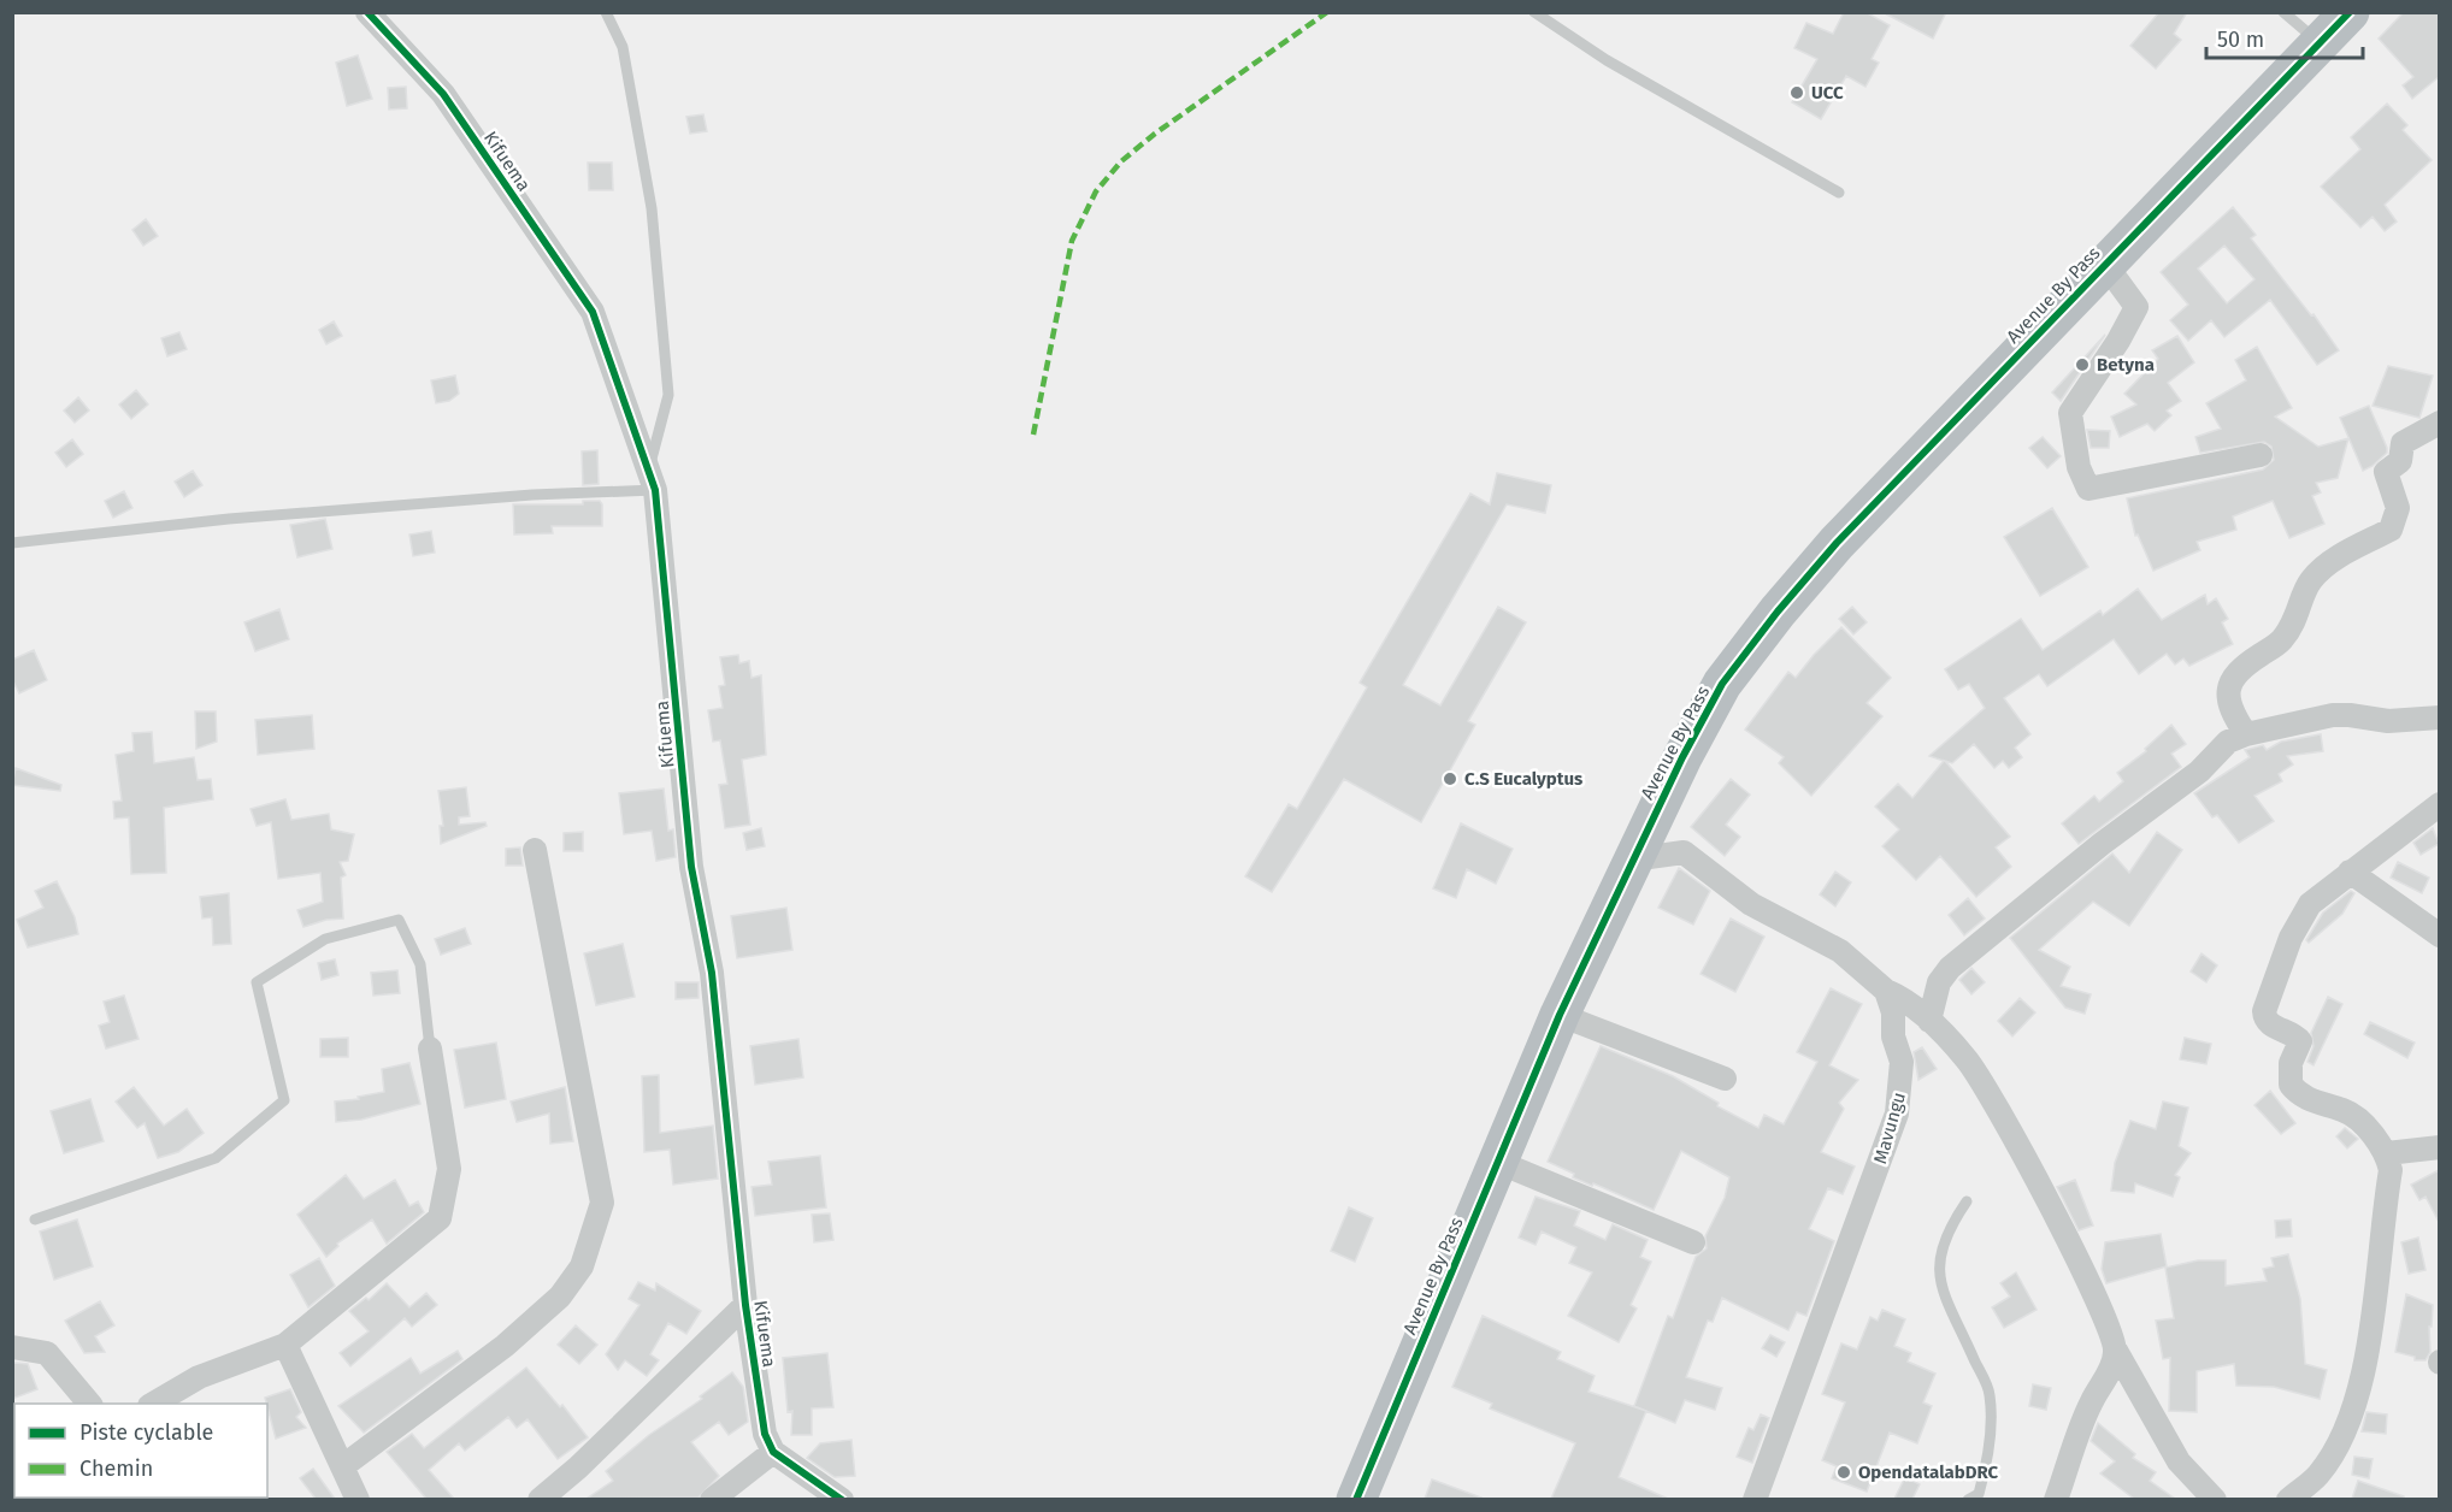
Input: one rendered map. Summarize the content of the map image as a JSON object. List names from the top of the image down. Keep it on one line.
{"streets":{"highway":["Avenue By Pass"],"street":["Kifuema","Mavungu"]},"places":["UCC","Betyna","C.S Eucalyptus","OpendatalabDRC"],"legend":["Piste cyclable","Chemin"],"scale_bar":"50 m"}
